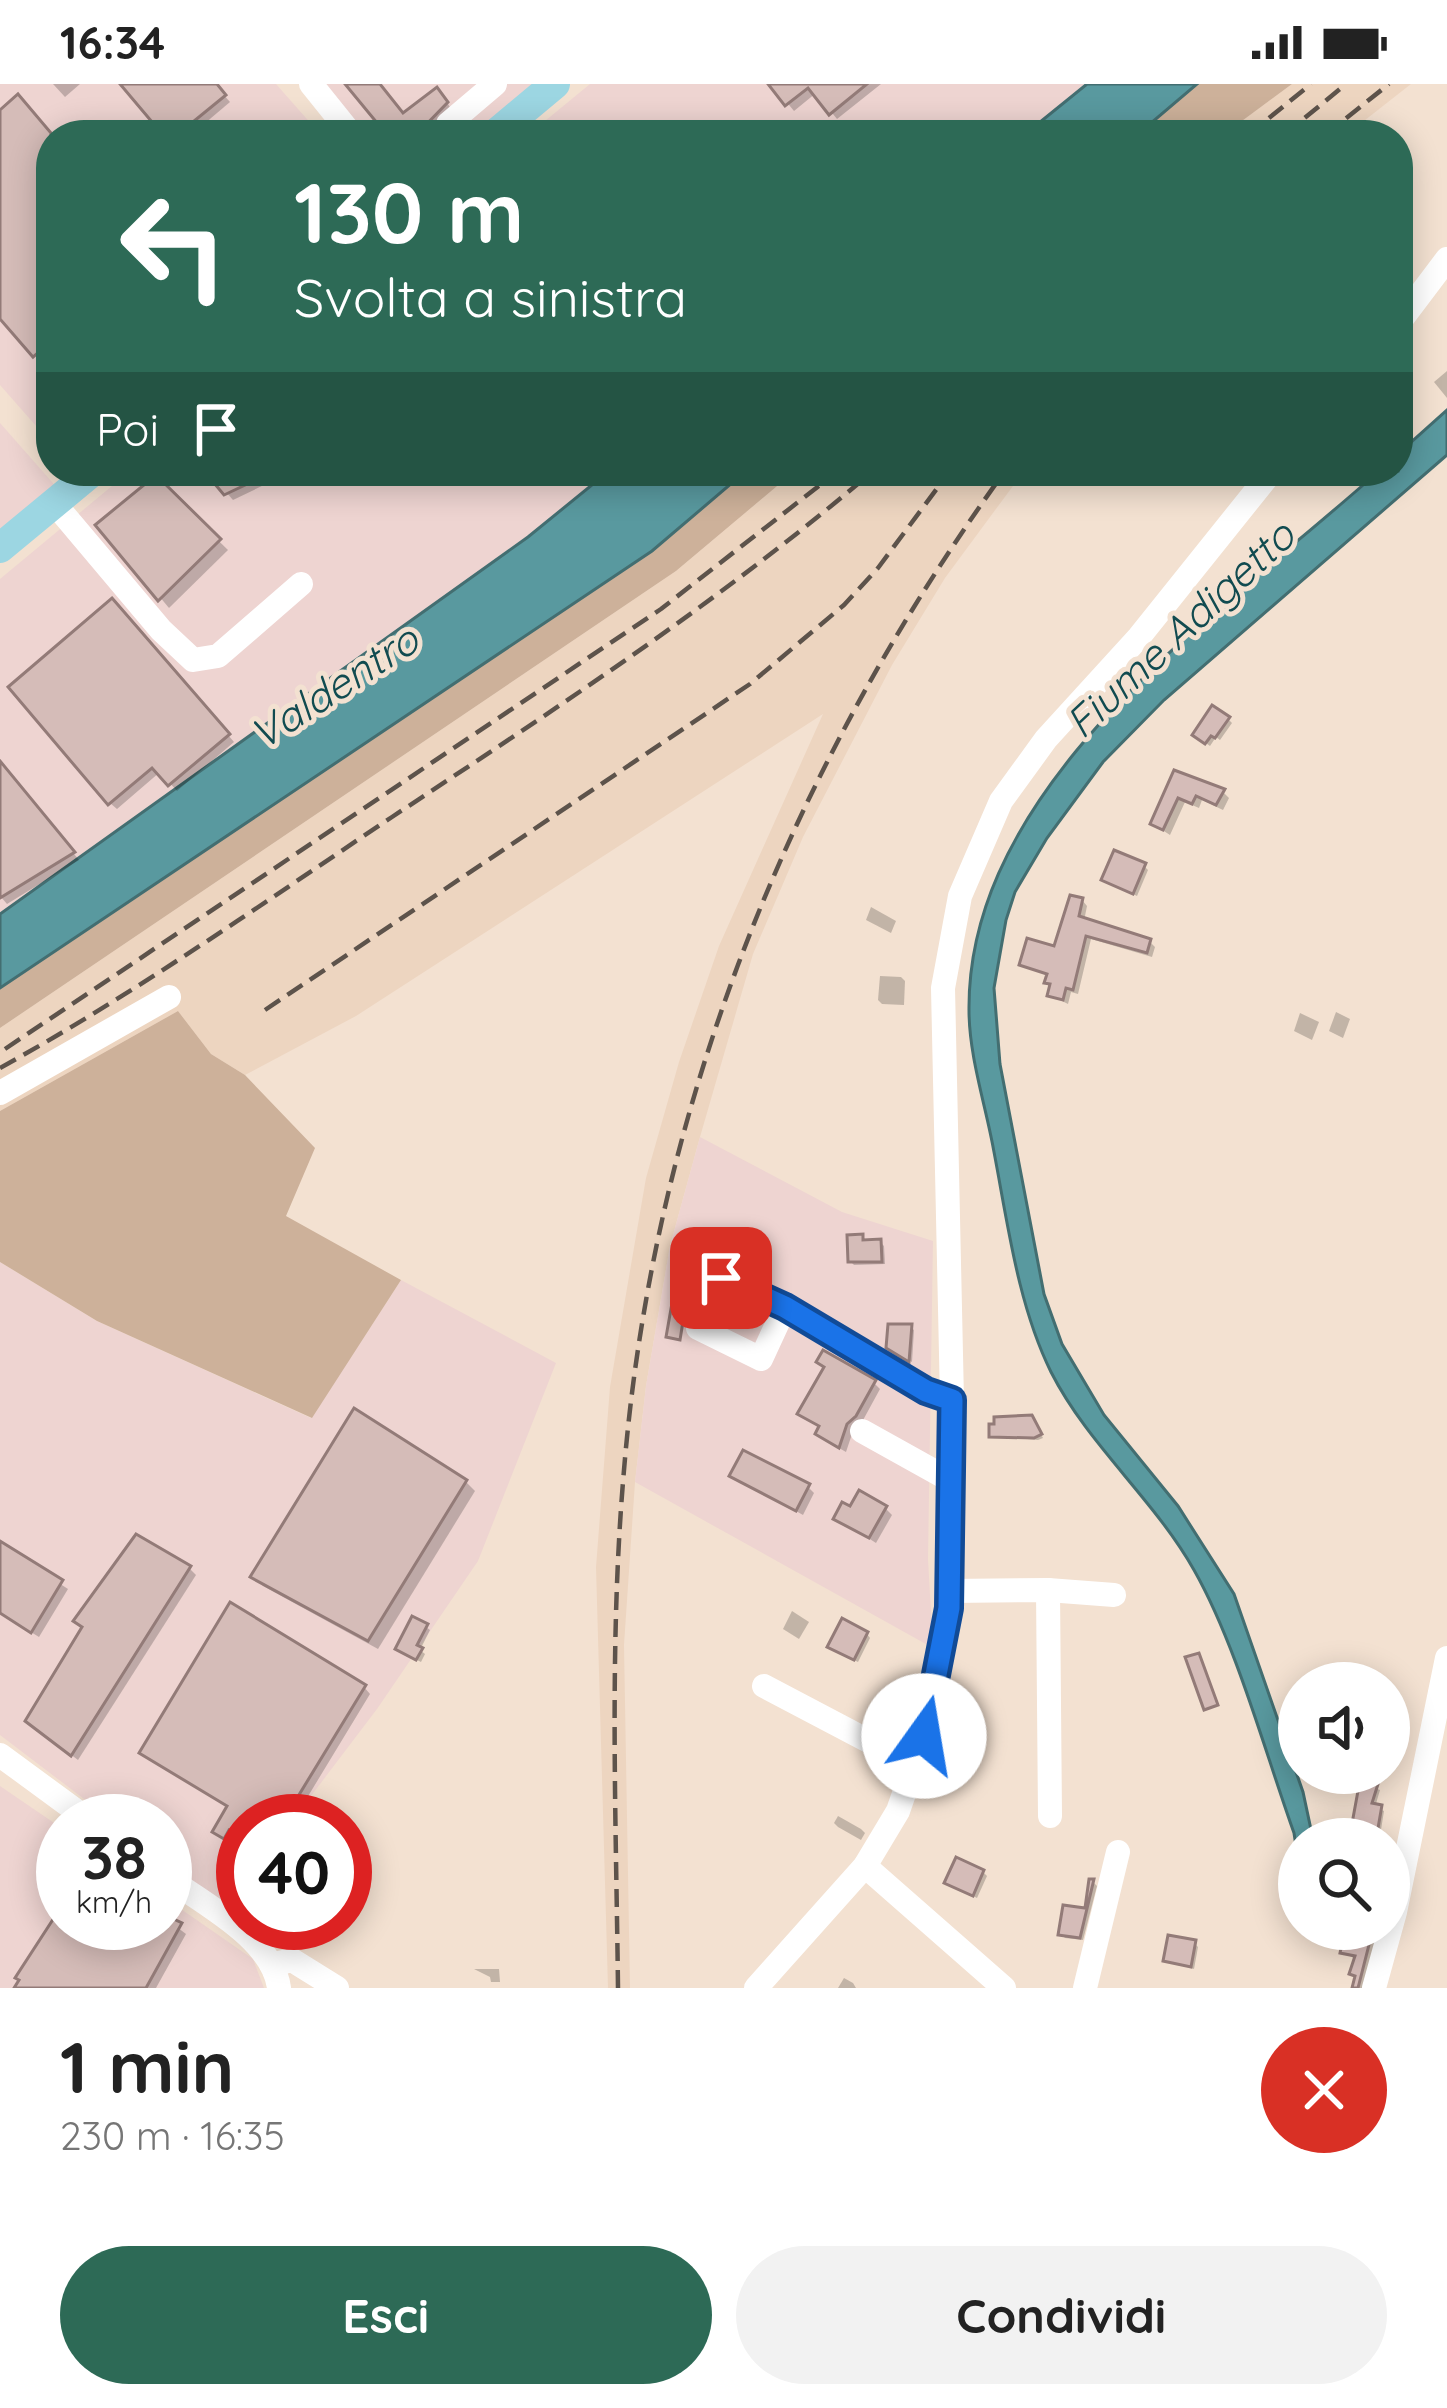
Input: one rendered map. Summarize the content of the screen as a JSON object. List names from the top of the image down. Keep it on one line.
{"water":["Fiume Adigetto","Valdentro"],"page":{"status":"16:34","turn":["130 m","Svolta a sinistra"],"then":"Poi","speed":"38 km/h","limit":"40","heading":["1 min","230 m · 16:35"],"buttons":["Esci","Condividi"]}}
